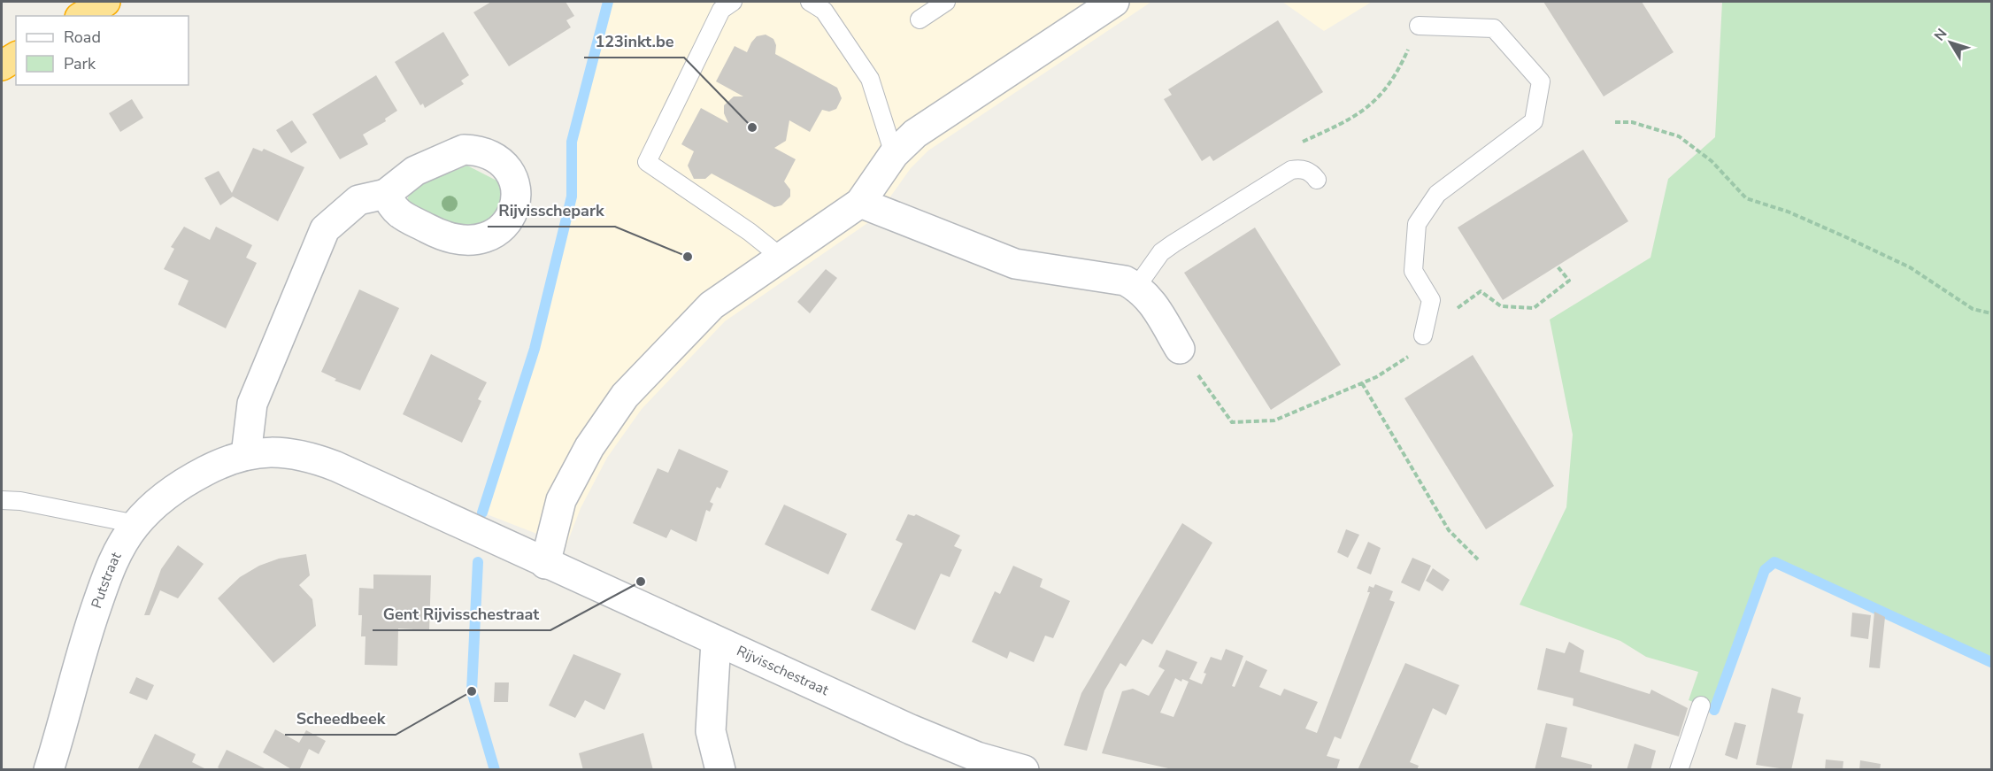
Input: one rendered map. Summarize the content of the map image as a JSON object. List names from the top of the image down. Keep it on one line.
{"streets":{"street":["Putstraat","Rijvisschestraat"]},"crossings":[["Putstraat","Rijvisschestraat"]],"places":["123inkt.be","Rijvisschepark","Gent Rijvisschestraat","Scheedbeek"],"legend":["Road","Park"],"north":"top left"}
